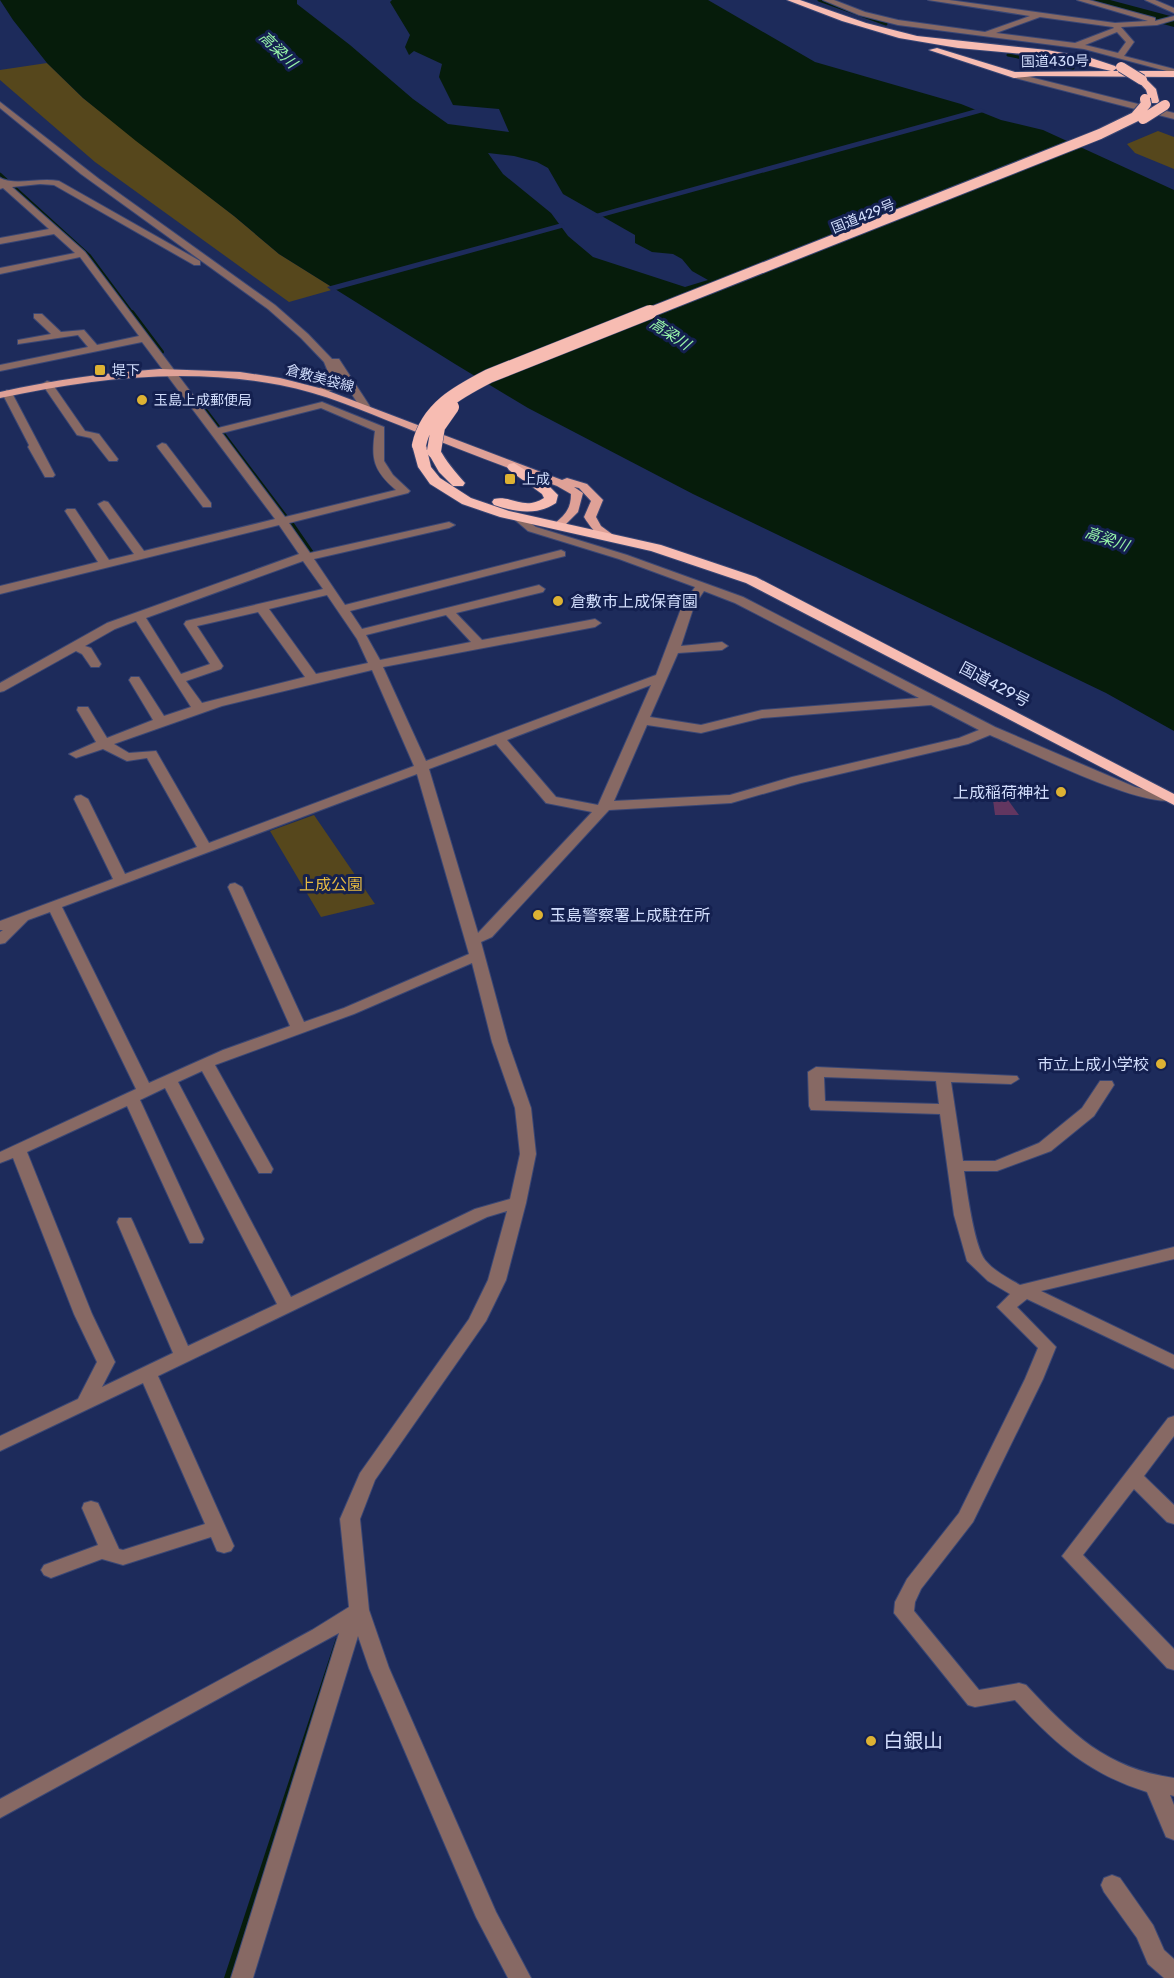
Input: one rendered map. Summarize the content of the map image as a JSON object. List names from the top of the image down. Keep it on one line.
{"streets":{"highway":["国道430号","国道429号"],"main road":["倉敷美袋線"]},"crossings":[["国道429号","倉敷美袋線"]],"water":["高梁川"],"parks":["上成公園"],"places":{"transit":["堤下","上成"],"other":["玉島上成郵便局","倉敷市上成保育園","上成稲荷神社","玉島警察署上成駐在所","市立上成小学校","白銀山"]}}
